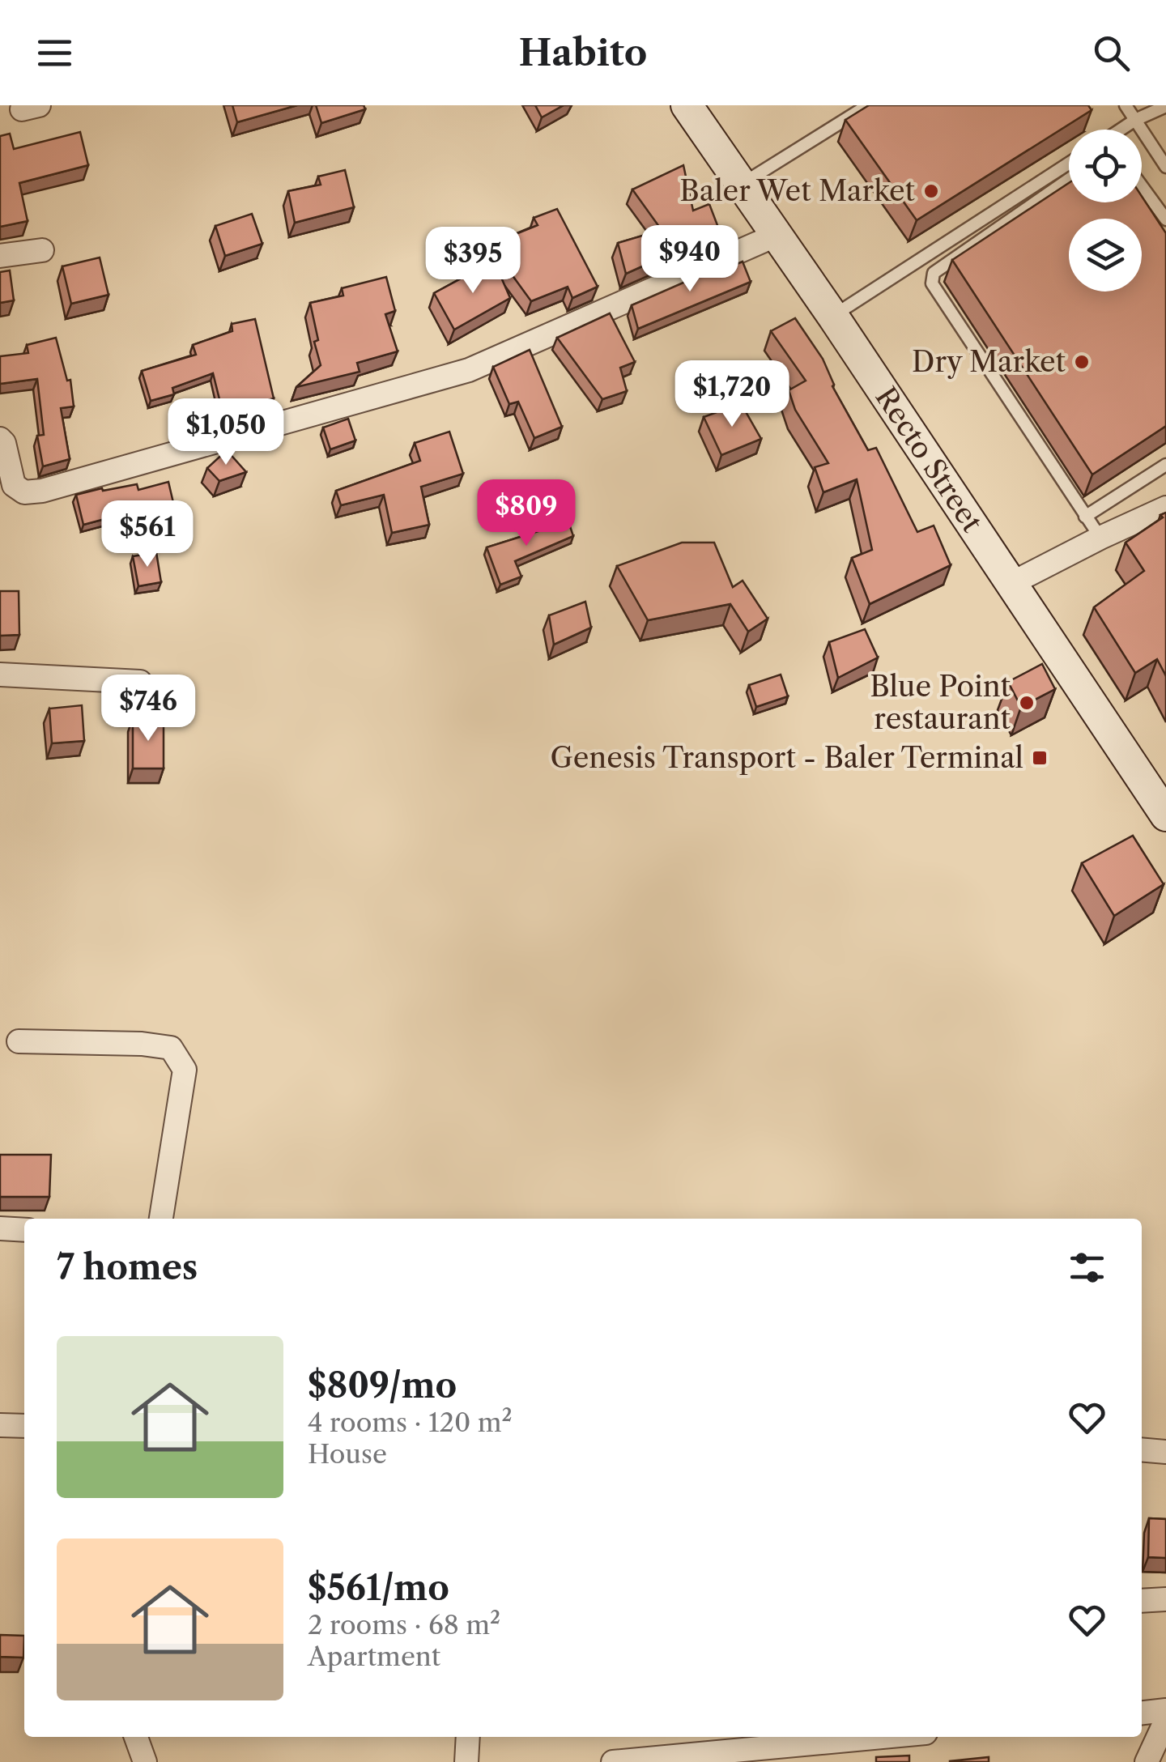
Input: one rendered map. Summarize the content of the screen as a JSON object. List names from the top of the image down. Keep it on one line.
{"streets":{"street":["Recto Street"]},"places":{"other":["Baler Wet Market","Dry Market","Blue Point restaurant"],"transit":["Genesis Transport - Baler Terminal"]},"page":{"header":"Habito","price":["$940","$395","$1,720","$1,050","$809","$561","$746"],"heading":"7 homes","list":[{"name":"$809/mo","note":"4 rooms · 120 m² · House"},{"name":"$561/mo","note":"2 rooms · 68 m² · Apartment"}]}}
